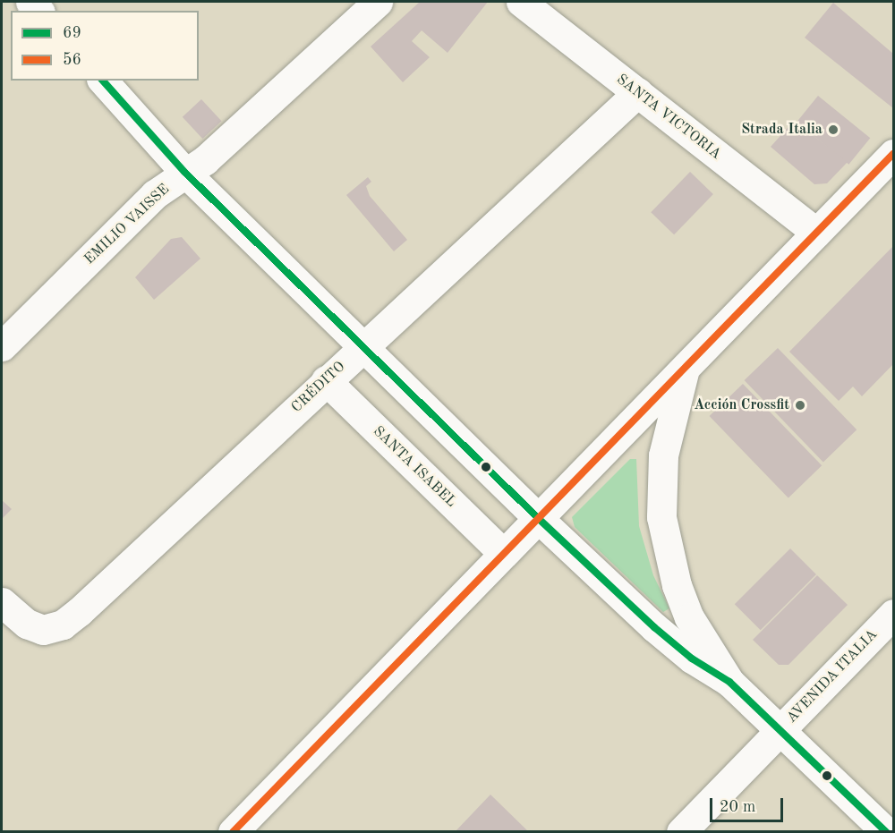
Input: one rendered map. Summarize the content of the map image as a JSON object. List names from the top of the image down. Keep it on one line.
{"streets":{"street":["SANTA VICTORIA","EMILIO VAISSE","CRÉDITO","SANTA ISABEL","AVENIDA ITALIA"]},"crossings":[["SANTA VICTORIA","CRÉDITO"],["CRÉDITO","SANTA ISABEL"]],"places":["Strada Italia","Acción Crossfit"],"lines":["transit line 69","transit line 56"],"legend":["69","56"],"scale_bar":"20 m"}
